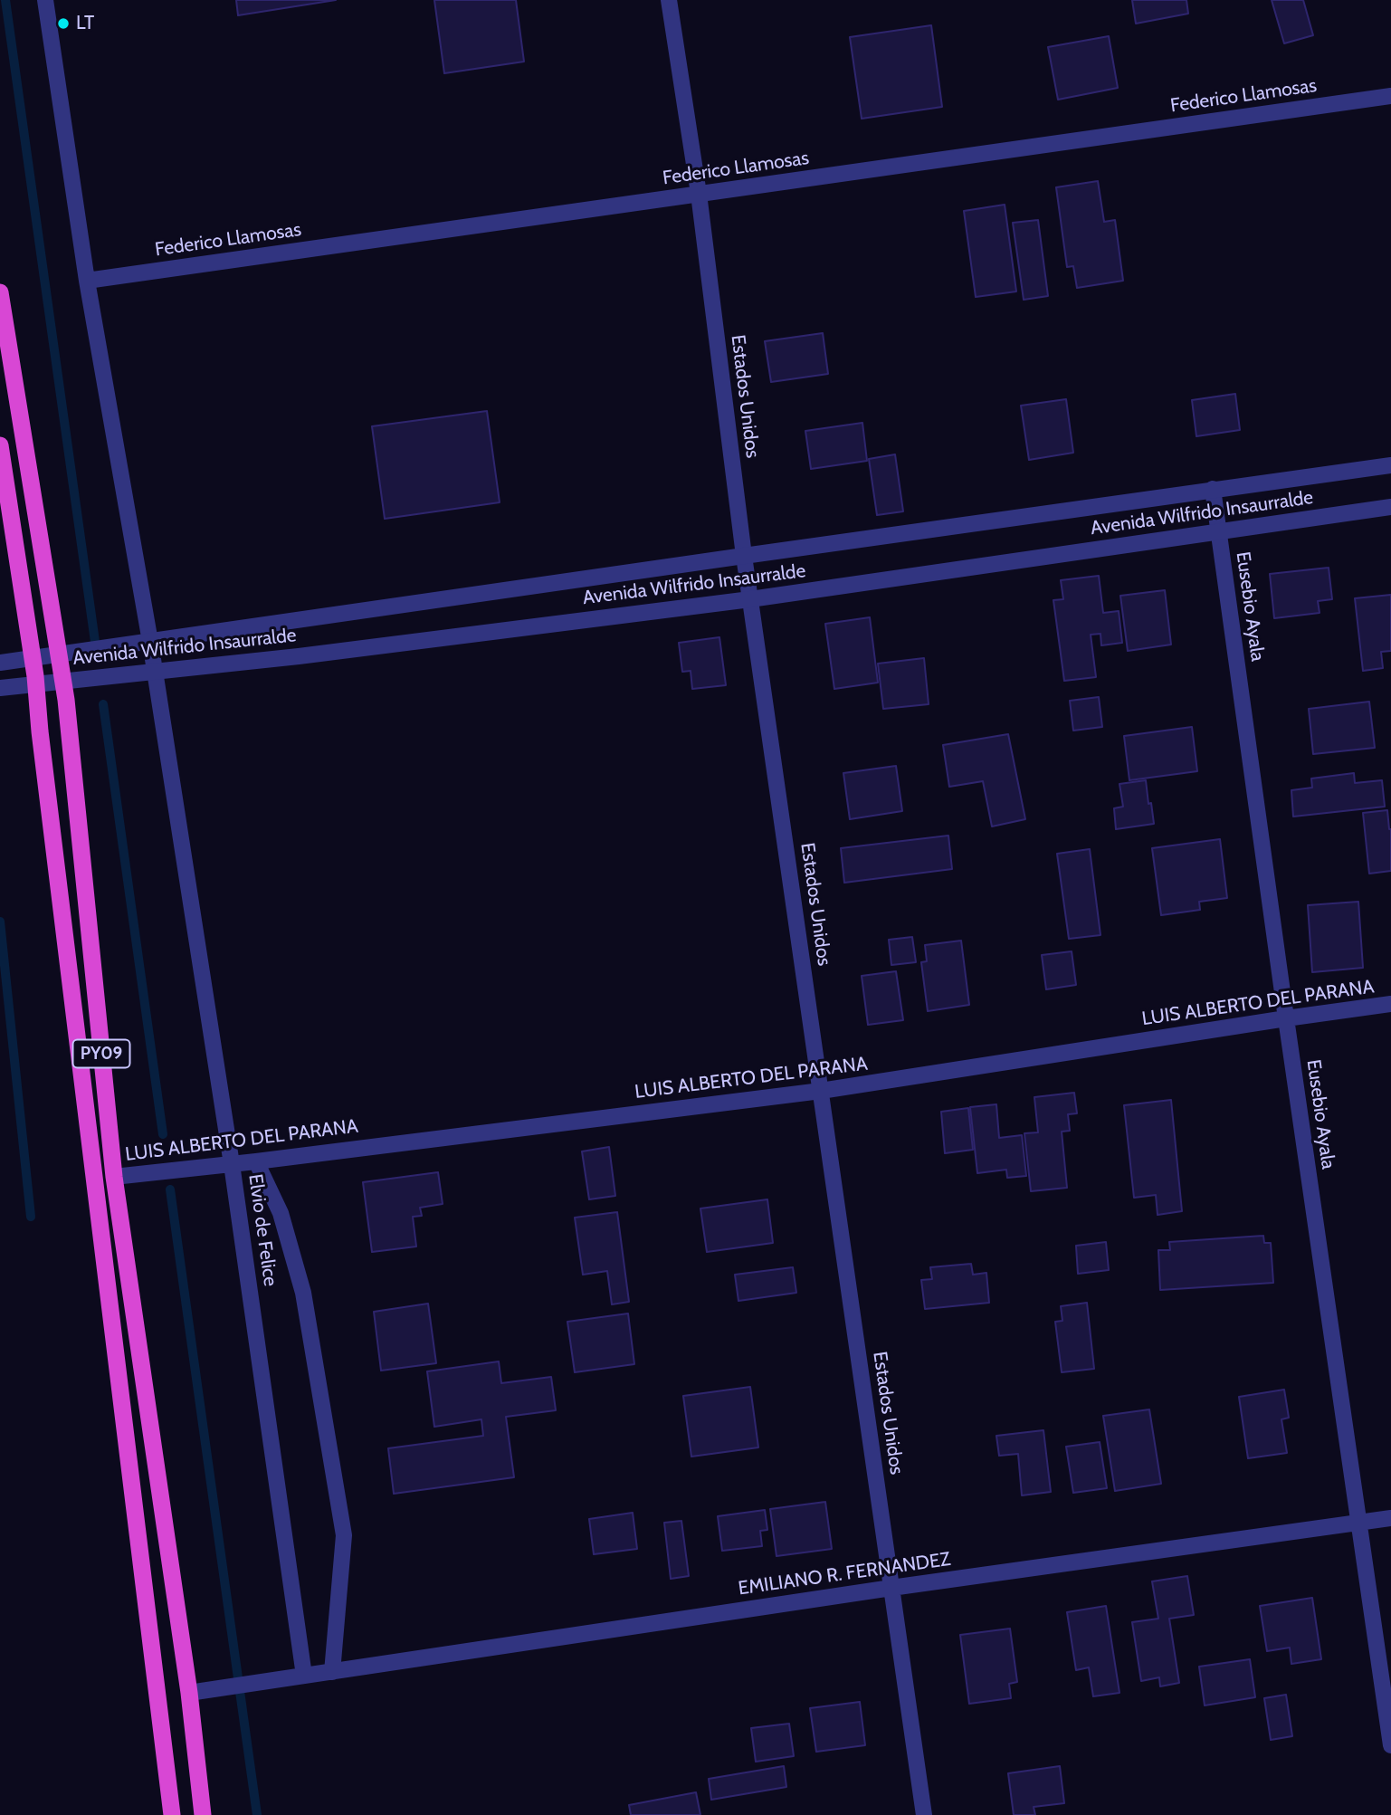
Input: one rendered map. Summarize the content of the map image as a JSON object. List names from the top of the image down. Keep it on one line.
{"streets":{"highway":["PY09"],"street":["Federico Llamosas","Estados Unidos","Avenida Wilfrido Insaurralde","Eusebio Ayala","LUIS ALBERTO DEL PARANA","Elvio de Felice","EMILIANO R. FERNANDEZ"]},"crossings":[["Federico Llamosas","Estados Unidos"],["Federico Llamosas","Elvio de Felice"],["Estados Unidos","Avenida Wilfrido Insaurralde"],["Estados Unidos","LUIS ALBERTO DEL PARANA"],["Estados Unidos","EMILIANO R. FERNANDEZ"],["Avenida Wilfrido Insaurralde","Eusebio Ayala"],["Avenida Wilfrido Insaurralde","PY09"],["Avenida Wilfrido Insaurralde","Elvio de Felice"],["Eusebio Ayala","LUIS ALBERTO DEL PARANA"],["Eusebio Ayala","EMILIANO R. FERNANDEZ"],["LUIS ALBERTO DEL PARANA","PY09"],["LUIS ALBERTO DEL PARANA","Elvio de Felice"],["PY09","EMILIANO R. FERNANDEZ"],["Elvio de Felice","EMILIANO R. FERNANDEZ"]],"places":["LT"]}
